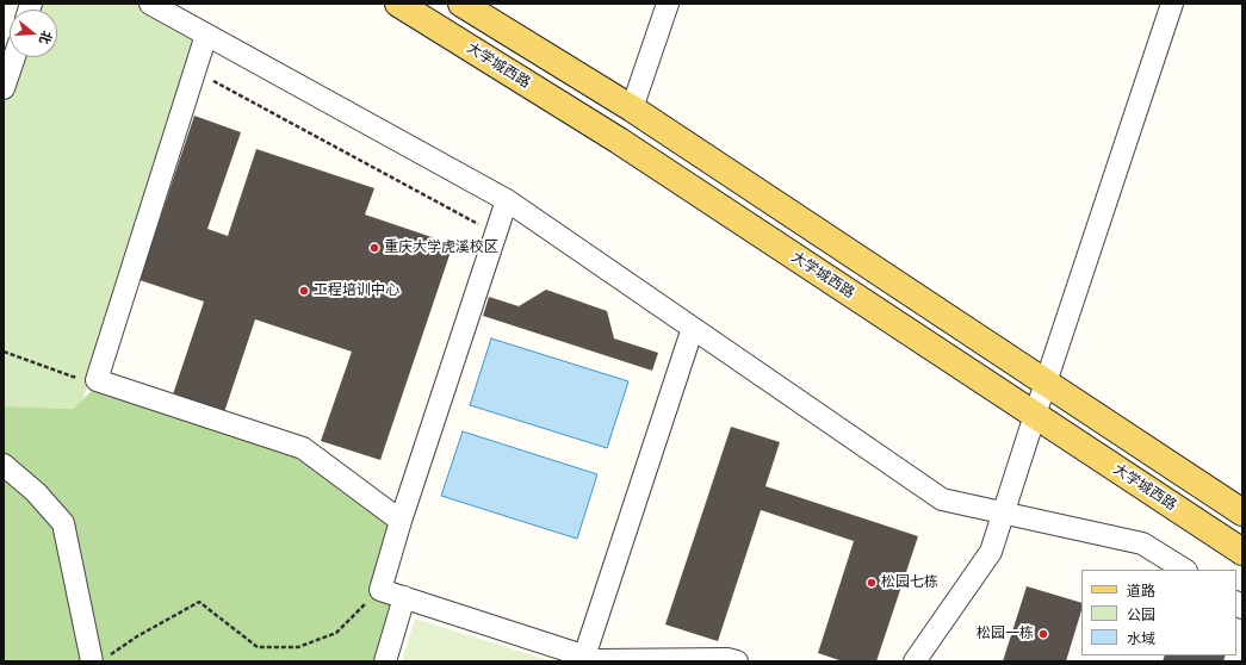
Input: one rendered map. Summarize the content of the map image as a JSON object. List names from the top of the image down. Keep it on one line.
{"streets":{"main road":["大学城西路"]},"places":["重庆大学虎溪校区","工程培训中心","松园七栋","松园一栋"],"legend":["道路","公园","水域"],"north":"right"}
